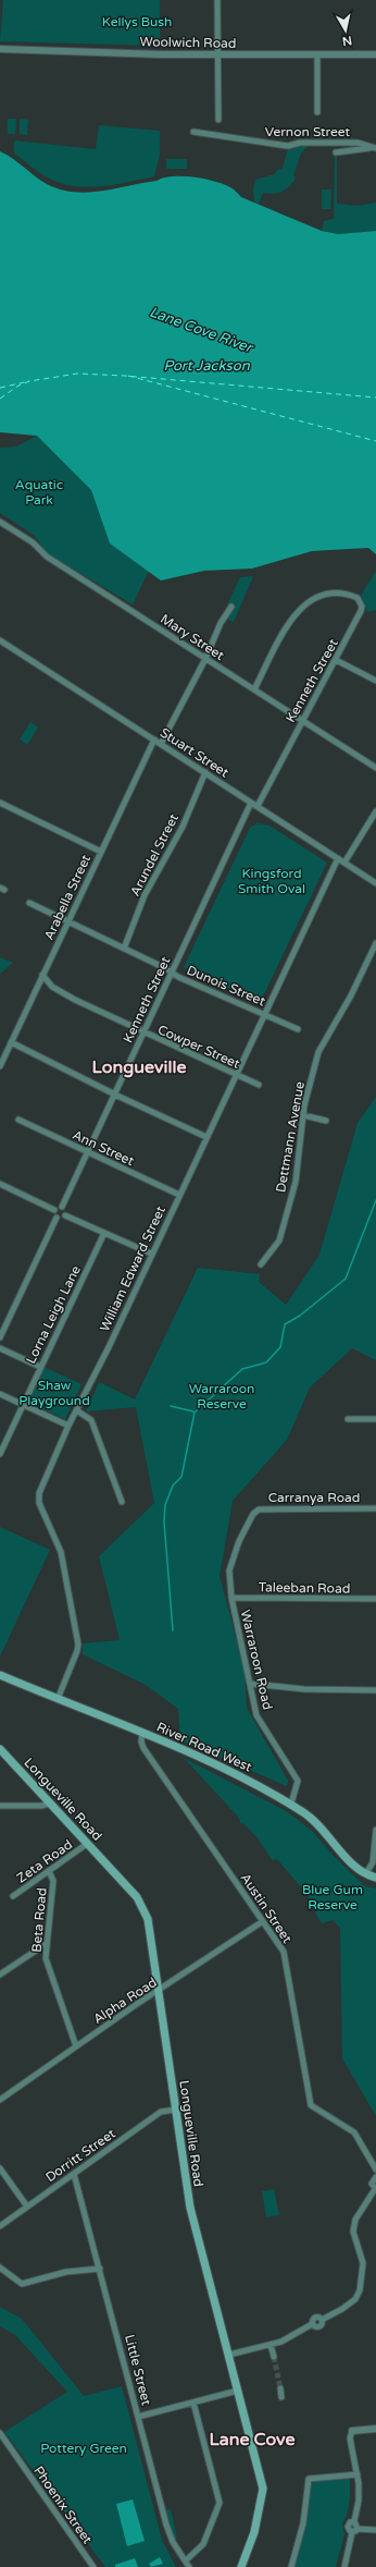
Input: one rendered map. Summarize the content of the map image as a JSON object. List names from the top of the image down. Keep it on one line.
{"streets":{"main road":["River Road West","Longueville Road"],"street":["Woolwich Road","Vernon Street","Mary Street","Kenneth Street","Stuart Street","Arundel Street","Arabella Street","Dunois Street","Cowper Street","Dettmann Avenue","Ann Street","William Edward Street","Lorna Leigh Lane","Carranya Road","Taleeban Road","Warraroon Road","Zeta Road","Austin Street","Beta Road","Alpha Road","Dorritt Street","Little Street","Phoenix Street"]},"crossings":[["Mary Street","Kenneth Street"],["Kenneth Street","Stuart Street"],["Kenneth Street","Dunois Street"],["Kenneth Street","Cowper Street"],["Kenneth Street","Ann Street"],["Stuart Street","Arundel Street"],["Stuart Street","Arabella Street"],["Stuart Street","William Edward Street"],["Arundel Street","Dunois Street"],["Arabella Street","Dunois Street"],["Arabella Street","Cowper Street"],["Dunois Street","William Edward Street"],["Cowper Street","William Edward Street"],["Ann Street","William Edward Street"],["William Edward Street","River Road West"],["Carranya Road","Warraroon Road"],["Taleeban Road","Warraroon Road"],["Warraroon Road","River Road West"],["River Road West","Austin Street"],["Longueville Road","Zeta Road"],["Longueville Road","Alpha Road"],["Longueville Road","Dorritt Street"],["Zeta Road","Beta Road"],["Austin Street","Alpha Road"],["Beta Road","Alpha Road"],["Dorritt Street","Little Street"]],"districts":["Longueville","Lane Cove"],"water":["Lane Cove River","Port Jackson"],"parks":["Kellys Bush","Aquatic Park","Kingsford Smith Oval","Shaw Playground","Warraroon Reserve","Blue Gum Reserve","Pottery Green"],"north":"bottom"}
